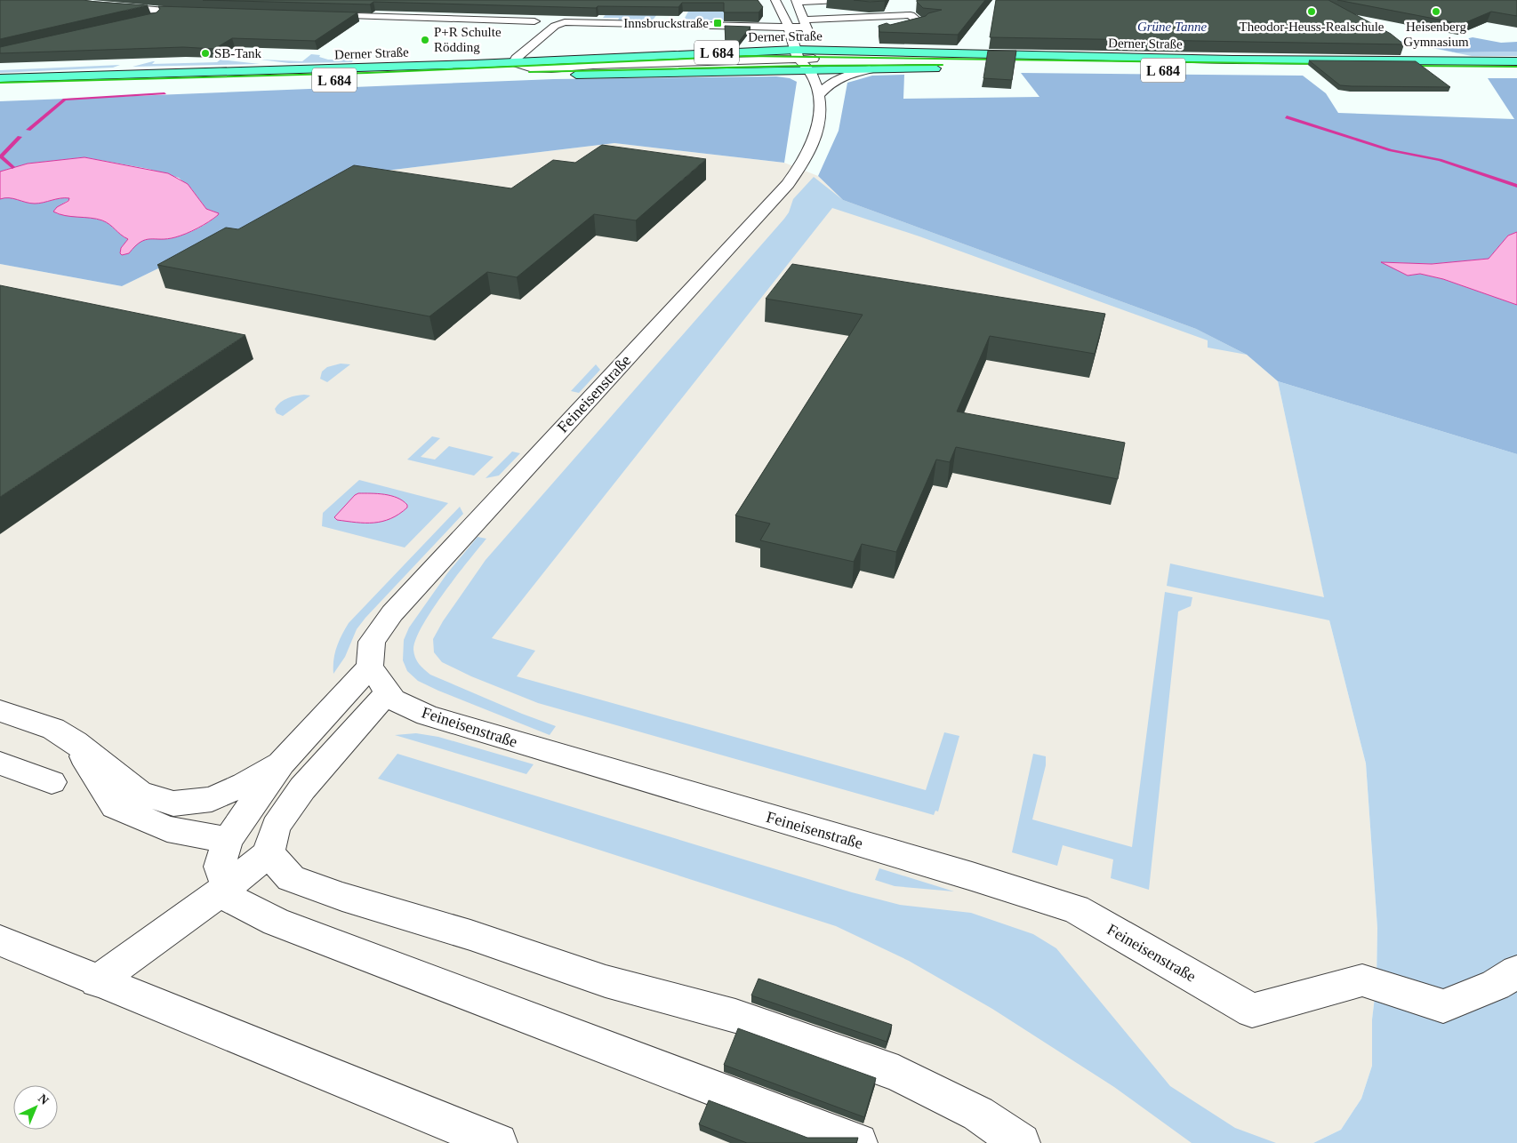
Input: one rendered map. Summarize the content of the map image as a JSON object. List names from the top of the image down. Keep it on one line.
{"streets":{"main road":["Derner Straße","L 684"],"street":["Feineisenstraße"]},"crossings":[["Derner Straße","Feineisenstraße"],["L 684","Feineisenstraße"]],"parks":["Grüne Tanne"],"places":{"other":["Theodor-Heuss-Realschule","Heisenberg Gymnasium","P+R Schulte Rödding","SB-Tank"],"transit":["Innsbruckstraße"]},"north":"top right"}
